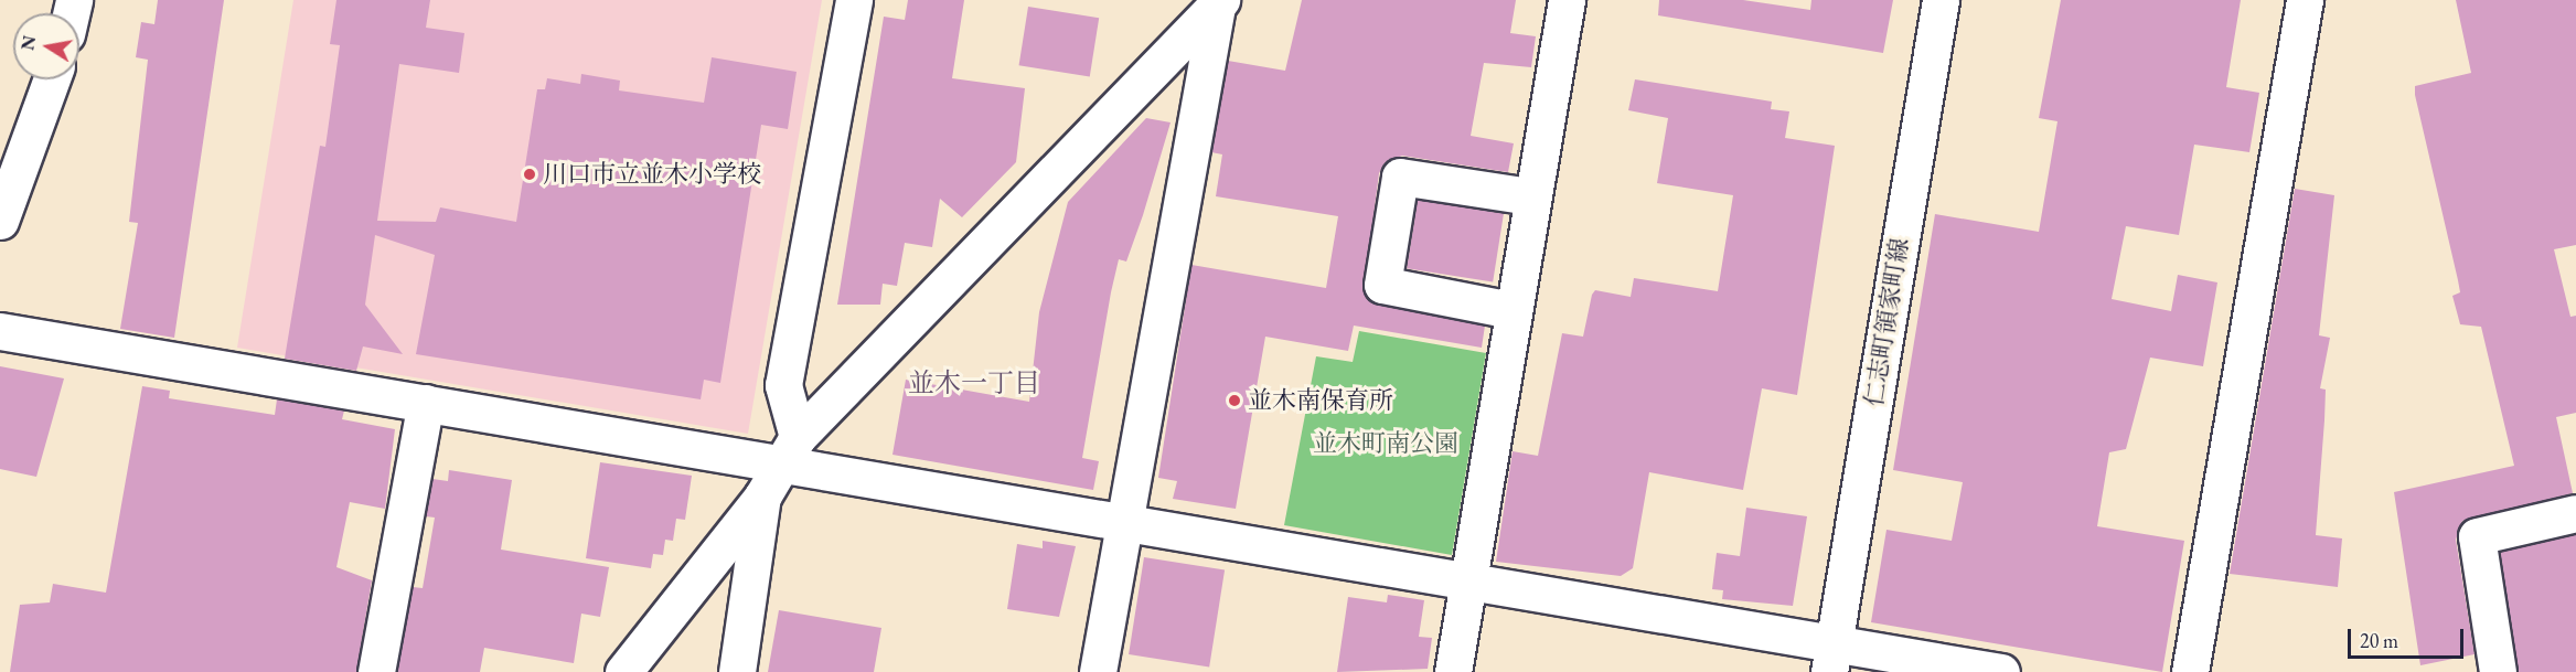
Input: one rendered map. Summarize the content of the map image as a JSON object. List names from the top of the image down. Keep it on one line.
{"streets":{"street":["仁志町領家町線"]},"districts":["並木一丁目"],"parks":["並木町南公園"],"places":["川口市立並木小学校","並木南保育所"],"scale_bar":"20 m","north":"left"}
